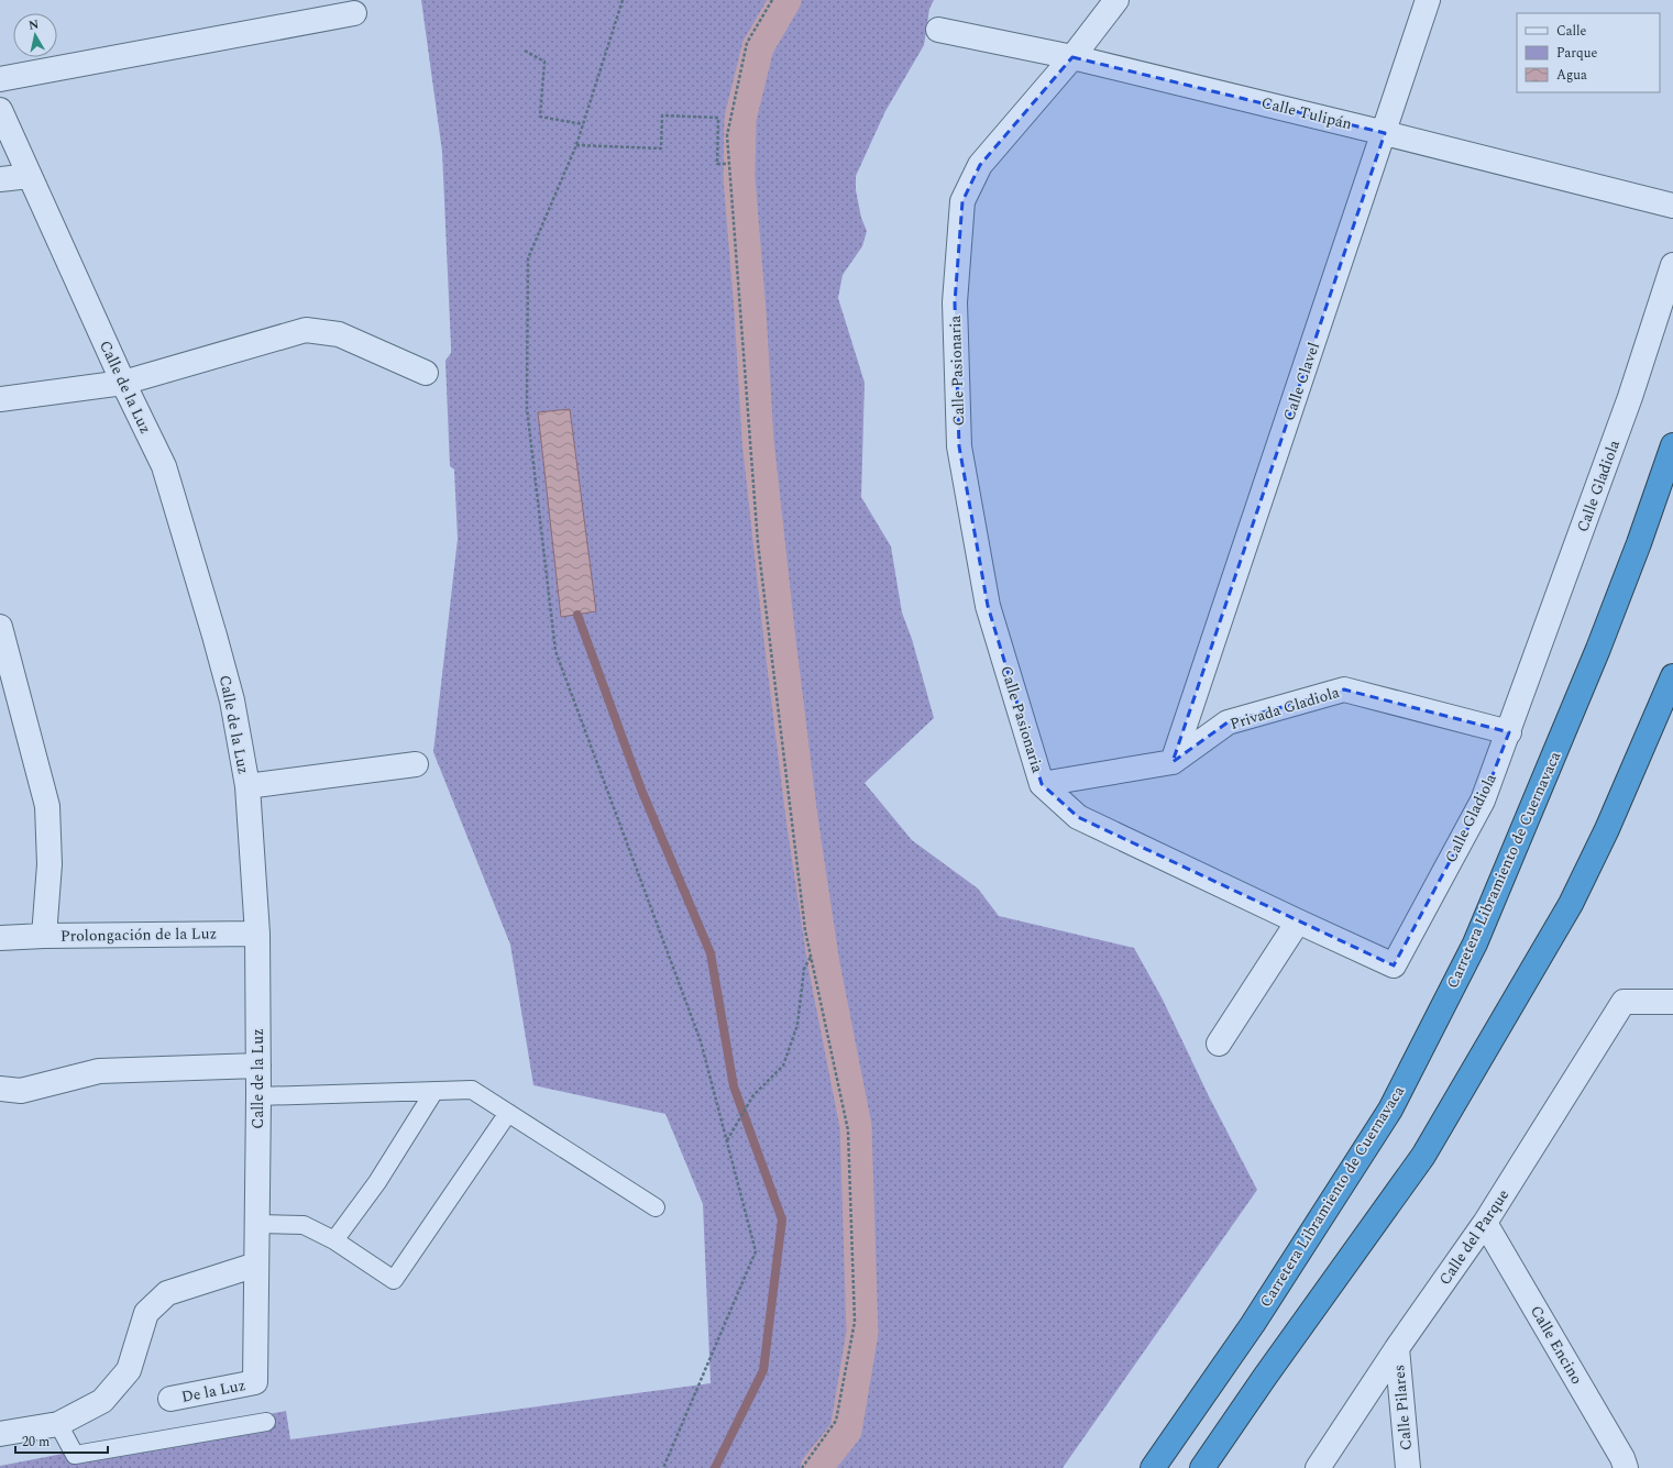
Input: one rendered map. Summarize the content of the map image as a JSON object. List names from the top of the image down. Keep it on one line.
{"streets":{"highway":["Carretera Libramiento de Cuernavaca"],"street":["Calle Tulipán","Calle Pasionaria","Calle Clavel","Calle de la Luz","Calle Gladiola","Privada Gladiola","Prolongación de la Luz","Calle del Parque","Calle Encino","De la Luz","Calle Pilares"]},"crossings":[["Calle Tulipán","Calle Pasionaria"],["Calle Tulipán","Calle Clavel"],["Calle Pasionaria","Calle Gladiola"],["Calle Pasionaria","Privada Gladiola"],["Calle Clavel","Privada Gladiola"],["Calle de la Luz","Prolongación de la Luz"],["Calle de la Luz","De la Luz"],["Calle Gladiola","Privada Gladiola"],["Calle del Parque","Calle Encino"],["Calle del Parque","Calle Pilares"]],"legend":["Calle","Parque","Agua"],"scale_bar":"20 m","north":"top"}
